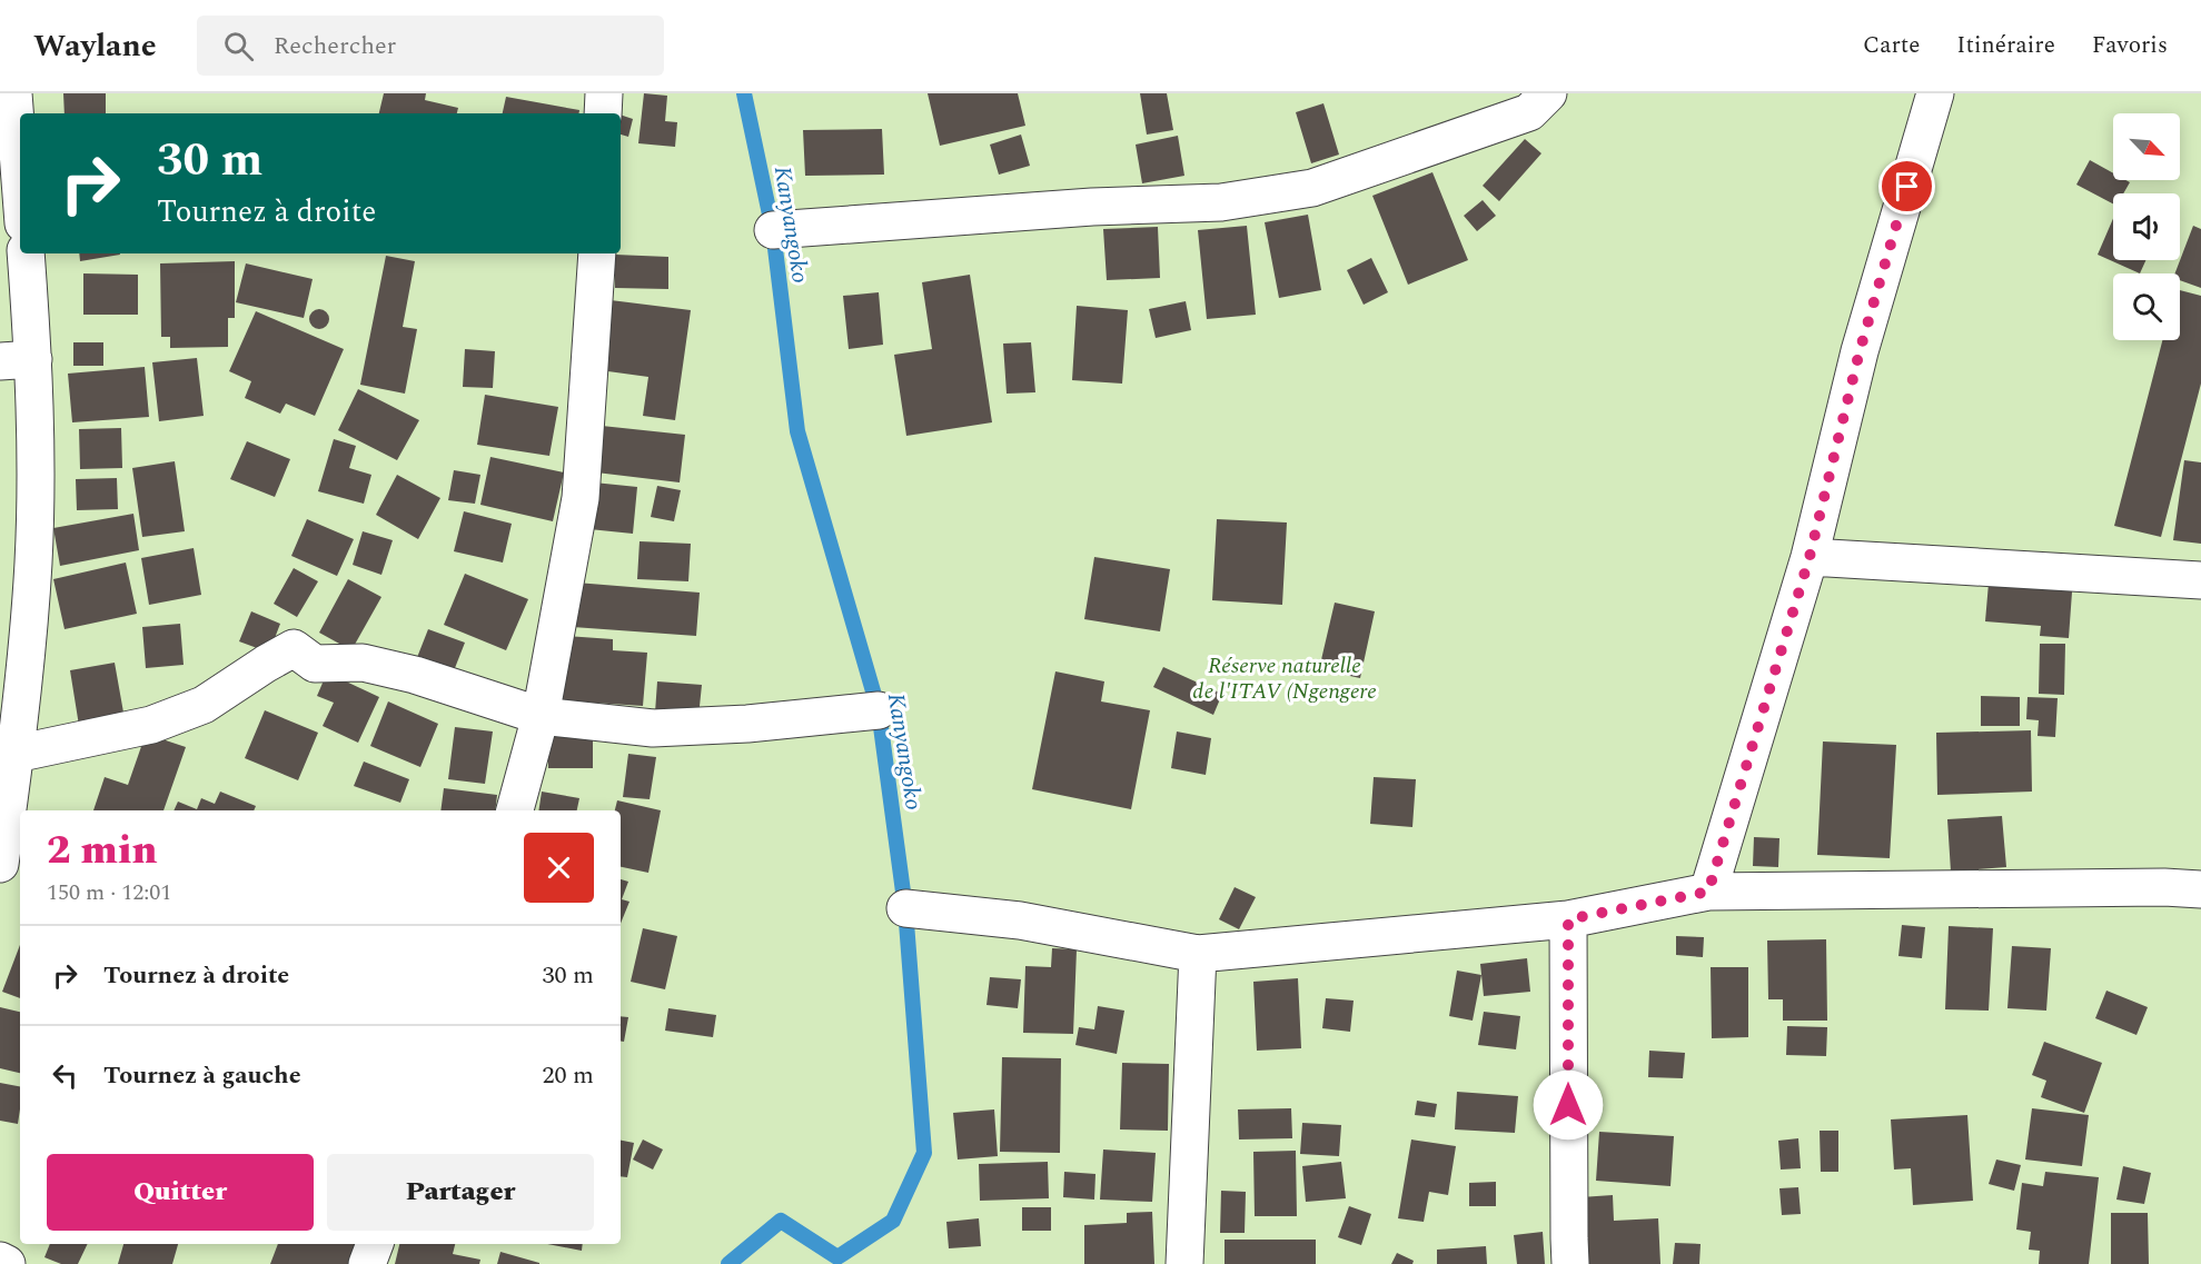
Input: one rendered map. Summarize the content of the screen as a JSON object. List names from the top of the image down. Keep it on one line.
{"water":["Kanyangoko"],"parks":["Réserve naturelle de l'ITAV (Ngengere"],"north":"bottom right","page":{"header":"Waylane","search":"Rechercher","nav":["Carte","Itinéraire","Favoris"],"turn":["30 m","Tournez à droite"],"heading":["2 min","150 m · 12:01"],"list":[{"name":"Tournez à droite","value":"30 m"},{"name":"Tournez à gauche","value":"20 m"}],"buttons":["Quitter","Partager"]}}
